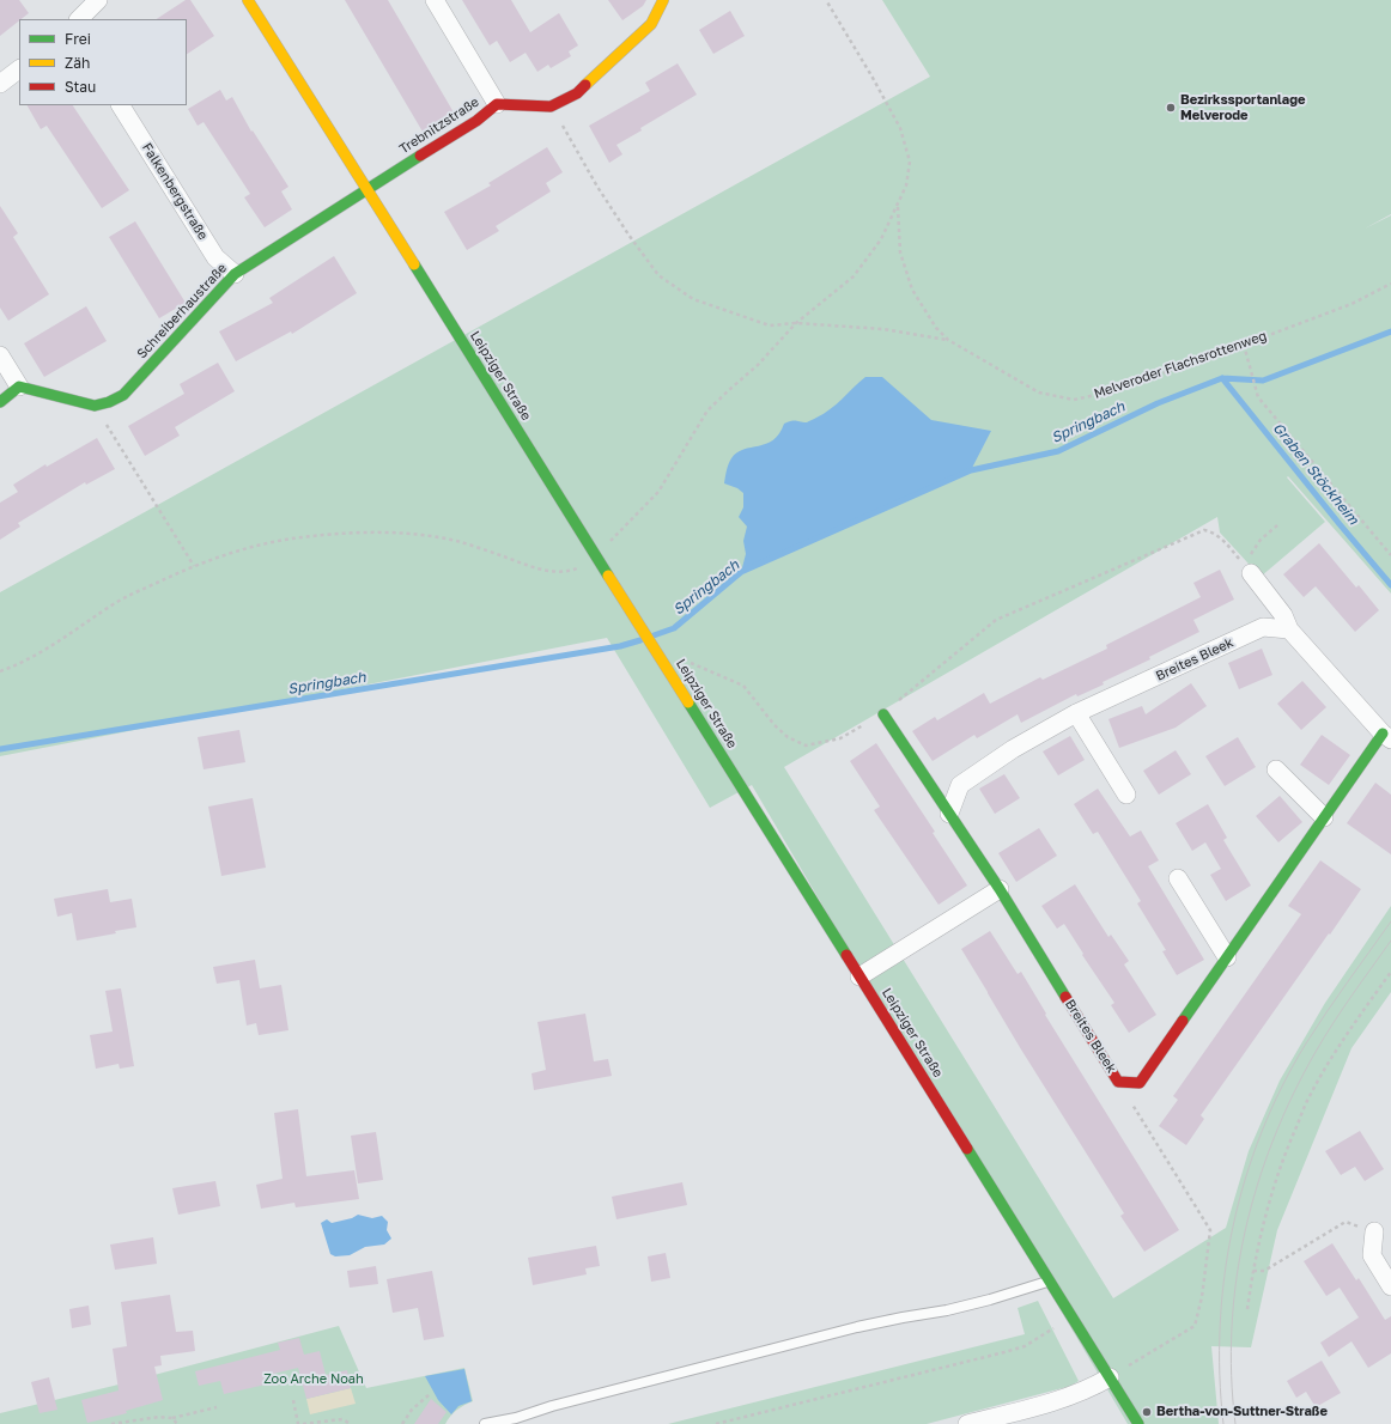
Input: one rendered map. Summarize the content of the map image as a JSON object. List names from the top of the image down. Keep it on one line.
{"streets":{"street":["Trebnitzstraße","Falkenbergstraße","Schreiberhaustraße","Leipziger Straße","Breites Bleek"],"path":["Melveroder Flachsrottenweg"]},"crossings":[["Trebnitzstraße","Schreiberhaustraße"],["Trebnitzstraße","Leipziger Straße"],["Falkenbergstraße","Schreiberhaustraße"],["Schreiberhaustraße","Leipziger Straße"],["Melveroder Flachsrottenweg","Leipziger Straße"]],"water":["Springbach","Graben Stöckheim"],"parks":["Zoo Arche Noah"],"places":["Bezirkssportanlage Melverode","Bertha-von-Suttner-Straße"],"legend":["Frei","Zäh","Stau"]}
